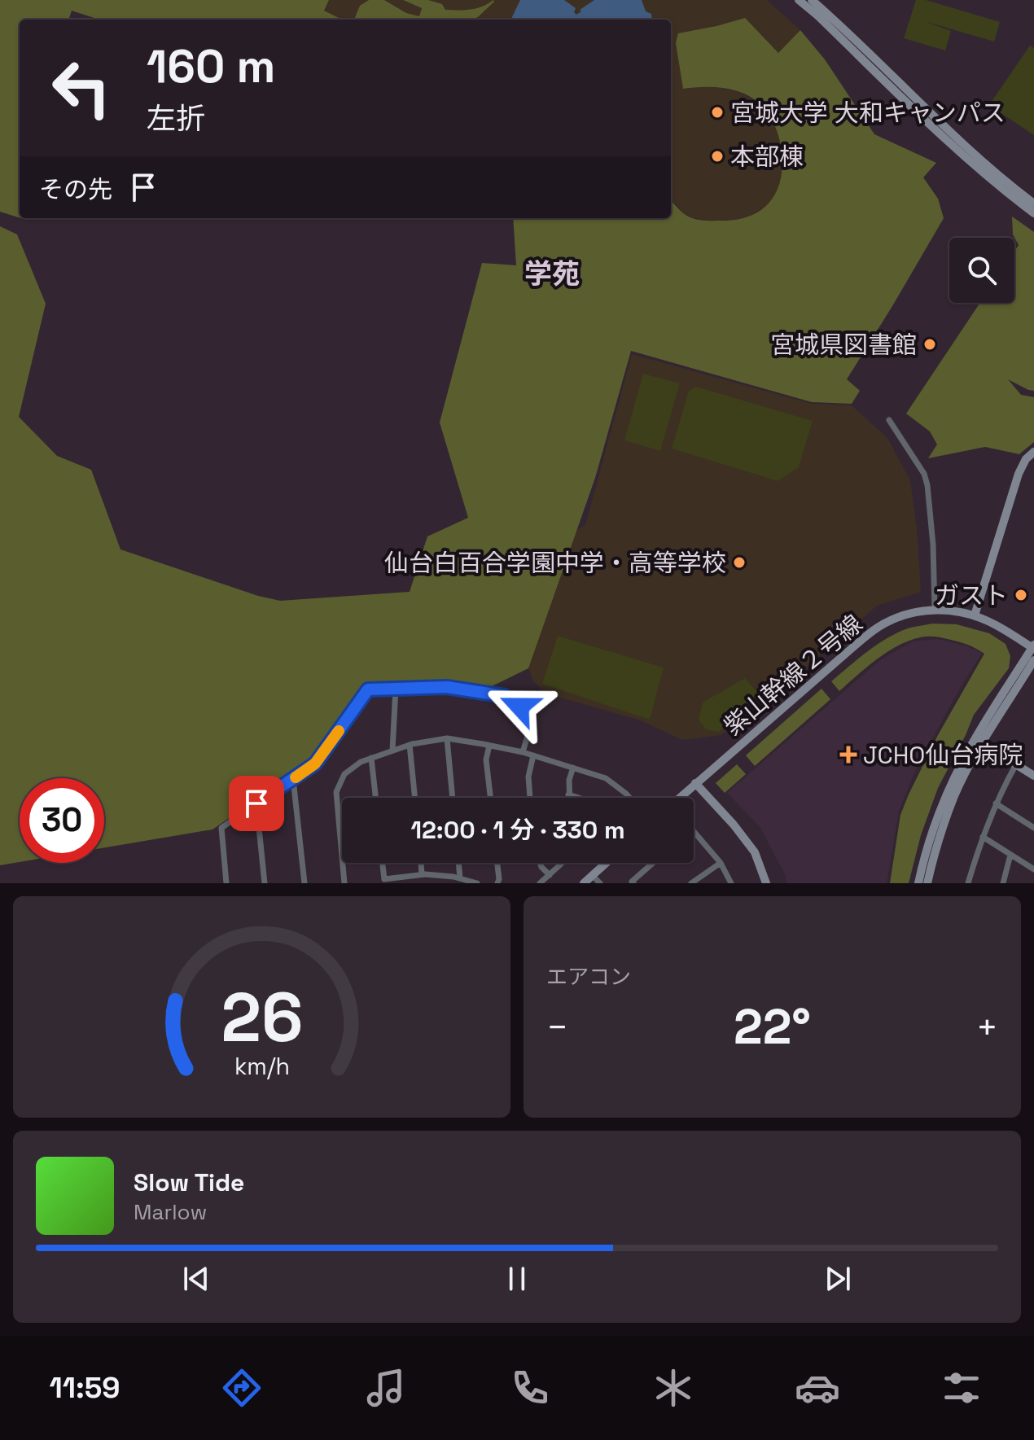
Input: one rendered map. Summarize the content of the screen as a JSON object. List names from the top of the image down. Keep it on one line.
{"streets":{"main road":["紫山幹線２号線"]},"districts":["学苑"],"places":{"other":["宮城大学 大和キャンパス","本部棟","宮城県図書館","仙台白百合学園中学・高等学校","ガスト"],"health":["JCHO仙台病院"]},"page":{"turn":["160 m","左折"],"then":"その先","limit":"30","trip":"12:00 · 1 分 · 330 m","tile":"エアコン","heat":["−","22°","+"],"song":["Slow Tide","Marlow"],"tabs":"11:59","gauge":["26","km/h"]}}
